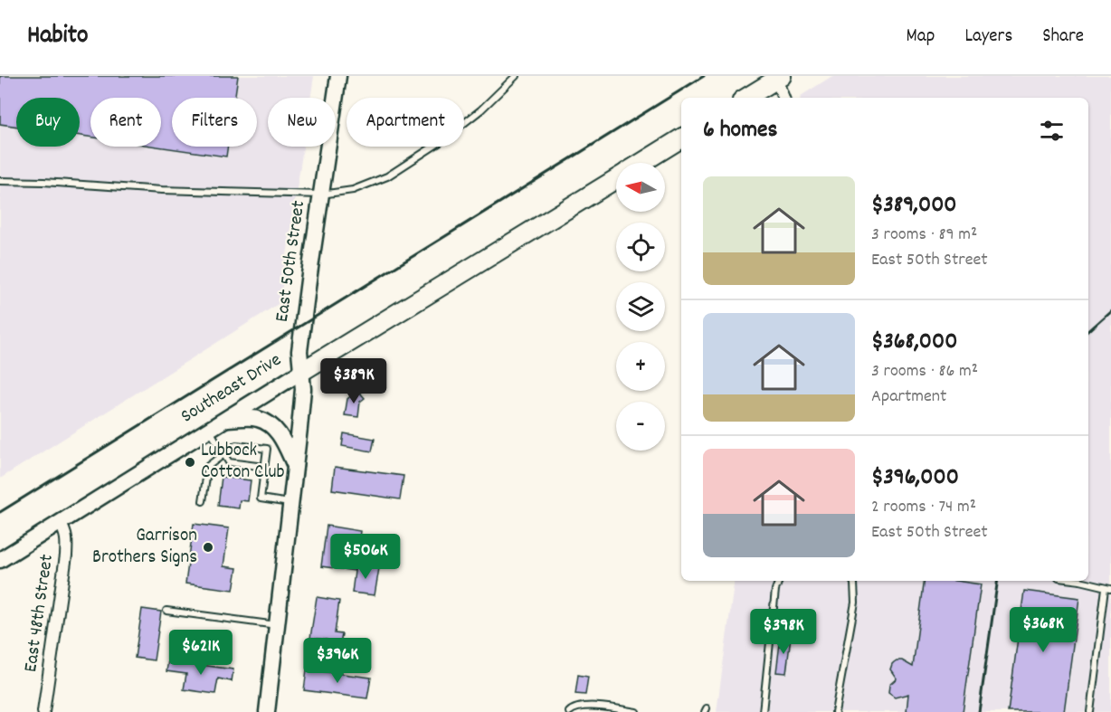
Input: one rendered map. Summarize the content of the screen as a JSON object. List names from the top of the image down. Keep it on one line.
{"streets":{"main road":["East 50th Street","Southeast Drive"],"street":["East 48th Street"]},"crossings":[["East 50th Street","Southeast Drive"],["Southeast Drive","East 48th Street"]],"places":["Lubbock Cotton Club","Garrison Brothers Signs"],"north":"left","page":{"header":"Habito","nav":["Map","Layers","Share"],"chip":["Buy","Rent","Filters","New","Apartment"],"heading":"6 homes","map_buttons":["+","−"],"list":[{"name":"$389,000","note":"3 rooms · 89 m² · East 50th Street"},{"name":"$368,000","note":"3 rooms · 86 m² · Apartment"},{"name":"$396,000","note":"2 rooms · 74 m² · East 50th Street"}],"price":["$389K","$506K","$368K","$398K","$621K","$396K"]}}
